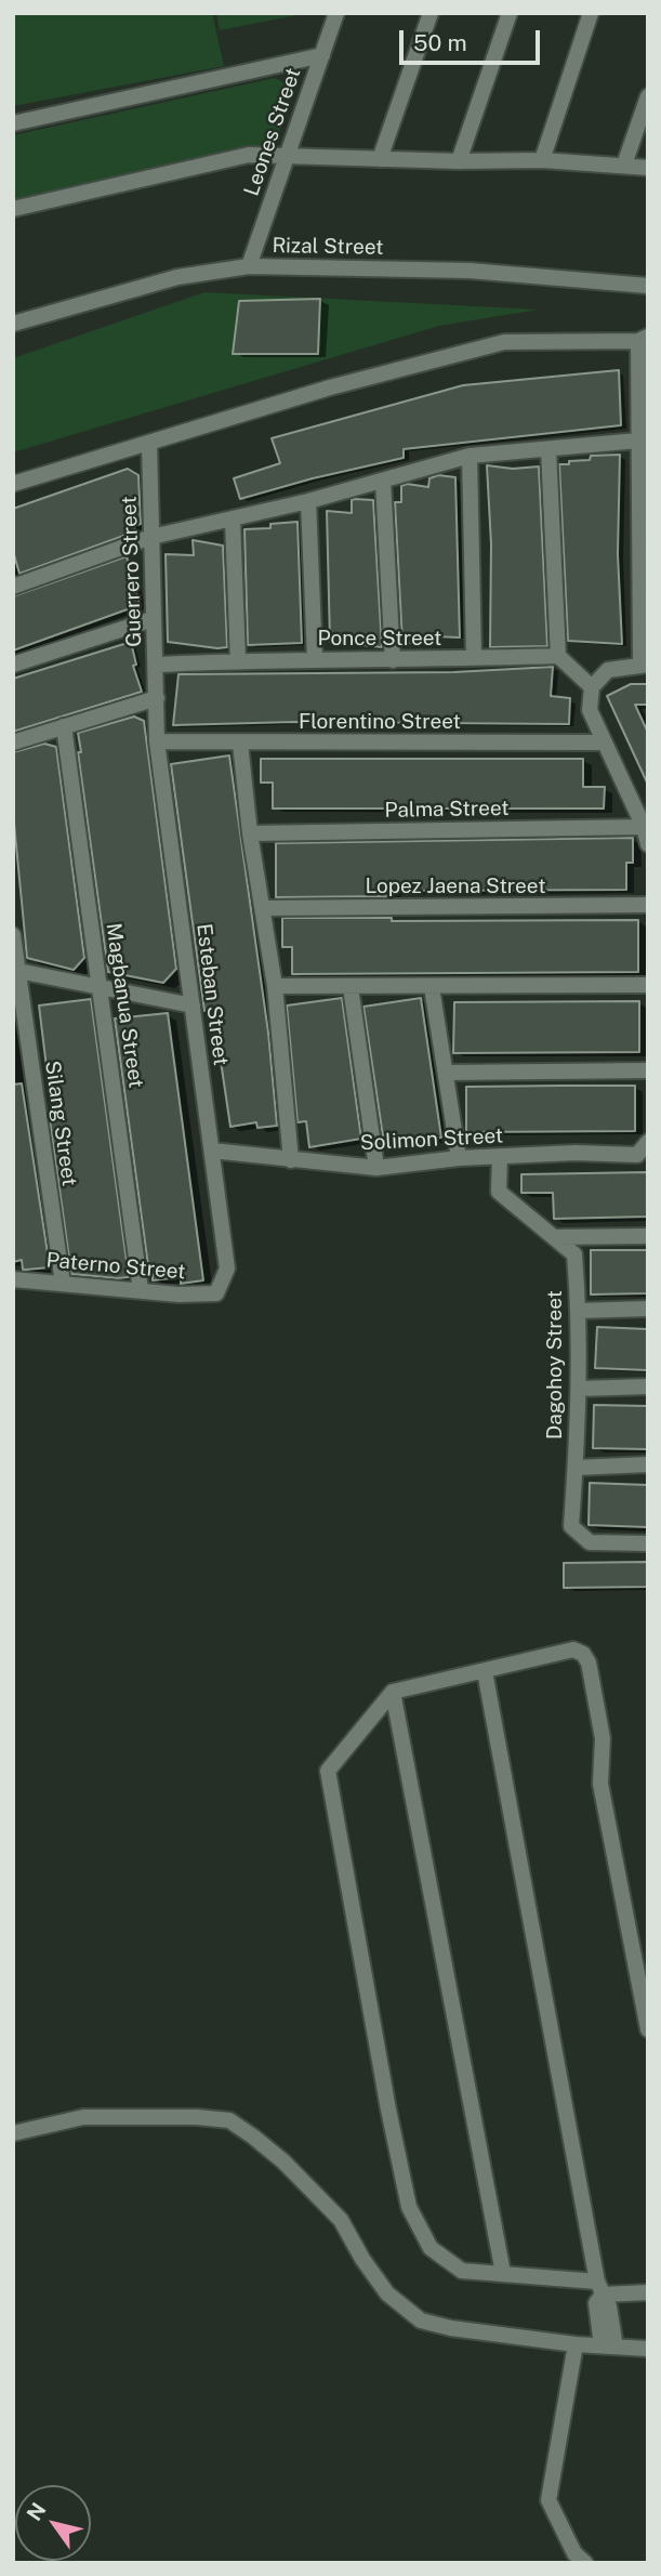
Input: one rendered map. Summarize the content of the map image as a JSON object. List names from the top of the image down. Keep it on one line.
{"streets":{"street":["Leones Street","Rizal Street","Guerrero Street","Ponce Street","Florentino Street","Palma Street","Lopez Jaena Street","Esteban Street","Magbanua Street","Silang Street","Solimon Street","Paterno Street","Dagohoy Street"]},"crossings":[["Leones Street","Rizal Street"],["Guerrero Street","Ponce Street"],["Guerrero Street","Esteban Street"],["Florentino Street","Esteban Street"],["Esteban Street","Solimon Street"],["Esteban Street","Paterno Street"],["Magbanua Street","Paterno Street"],["Silang Street","Paterno Street"],["Solimon Street","Dagohoy Street"]],"scale_bar":"50 m","north":"top left"}
